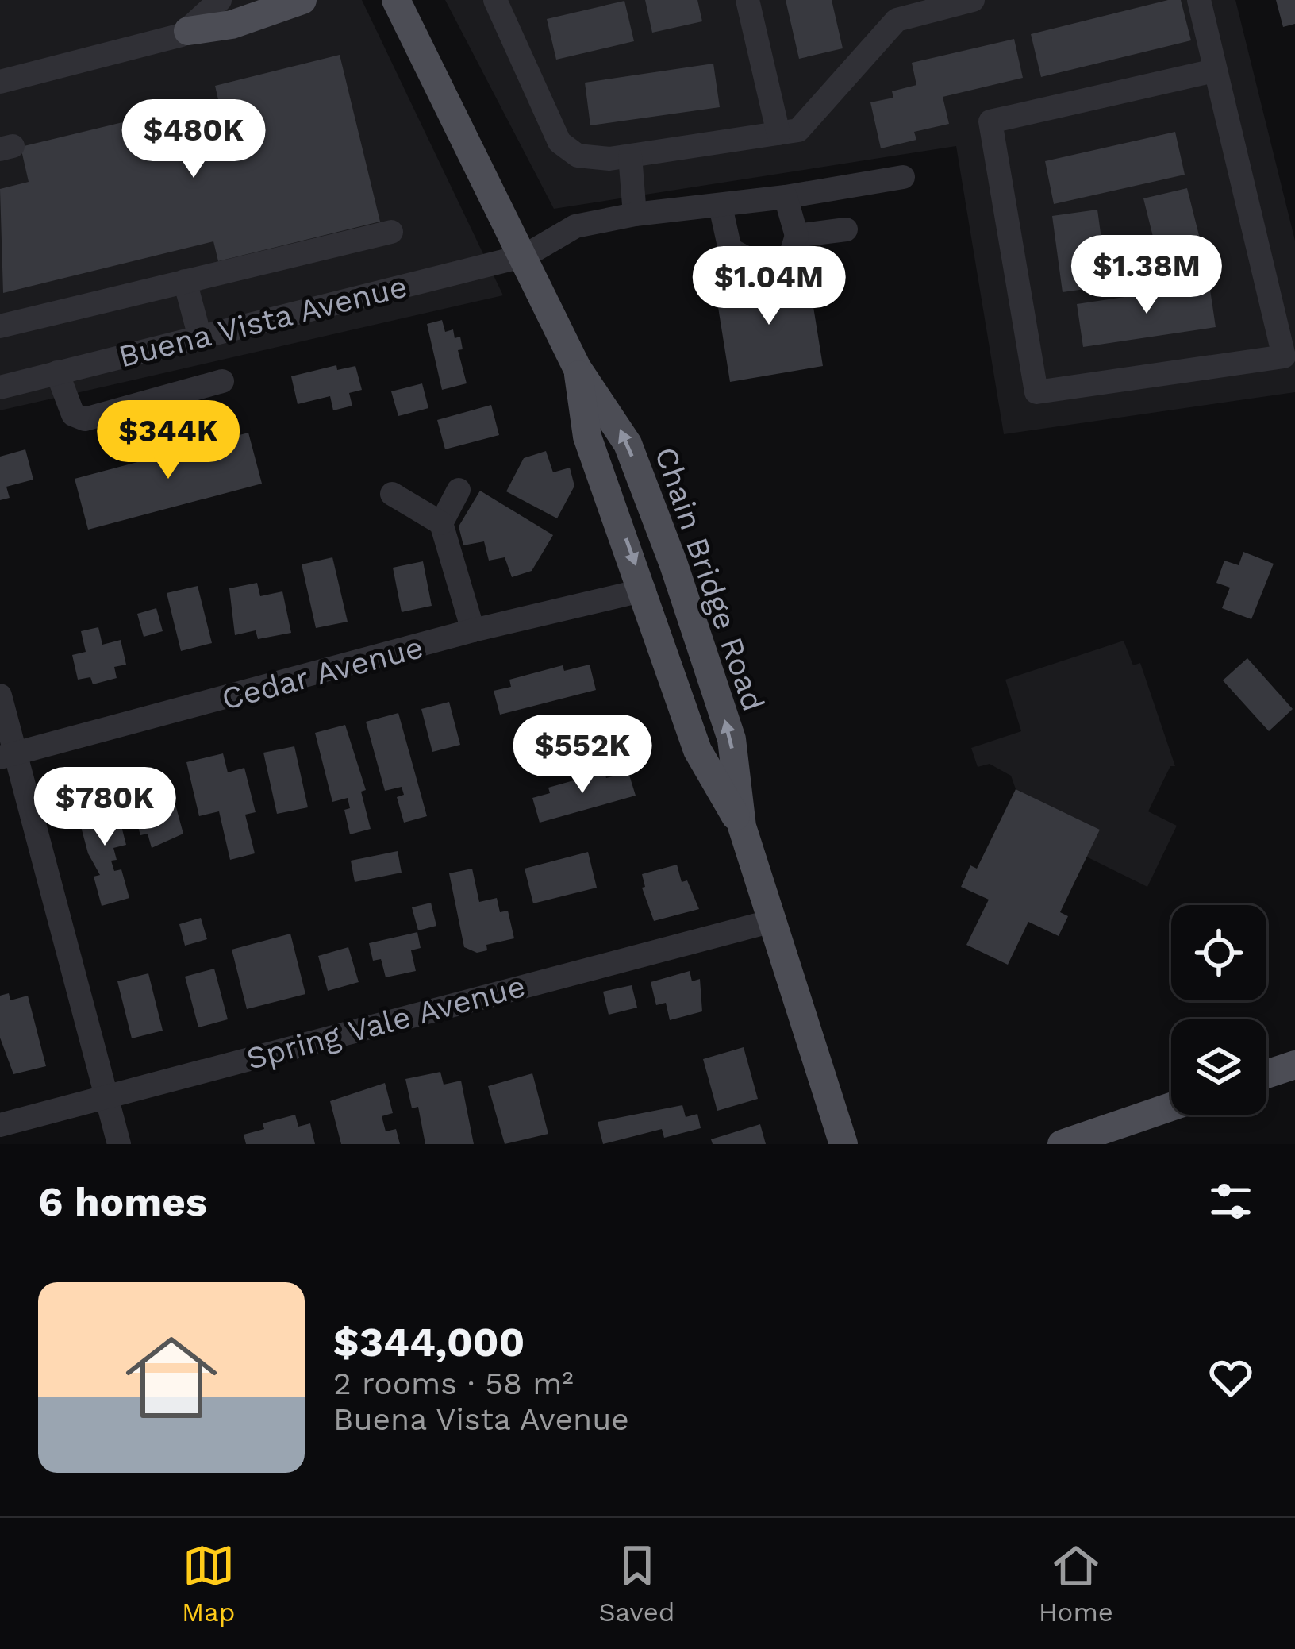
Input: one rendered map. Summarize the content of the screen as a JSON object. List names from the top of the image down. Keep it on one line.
{"streets":{"main road":["Chain Bridge Road"],"street":["Buena Vista Avenue","Cedar Avenue","Spring Vale Avenue"]},"crossings":[["Buena Vista Avenue","Chain Bridge Road"],["Chain Bridge Road","Cedar Avenue"],["Chain Bridge Road","Spring Vale Avenue"]],"page":{"price":["$480K","$1.38M","$1.04M","$344K","$552K","$780K"],"heading":"6 homes","list":[{"name":"$344,000","note":"2 rooms · 58 m² · Buena Vista Avenue"}],"tabs":["Map","Saved","Home"]}}
